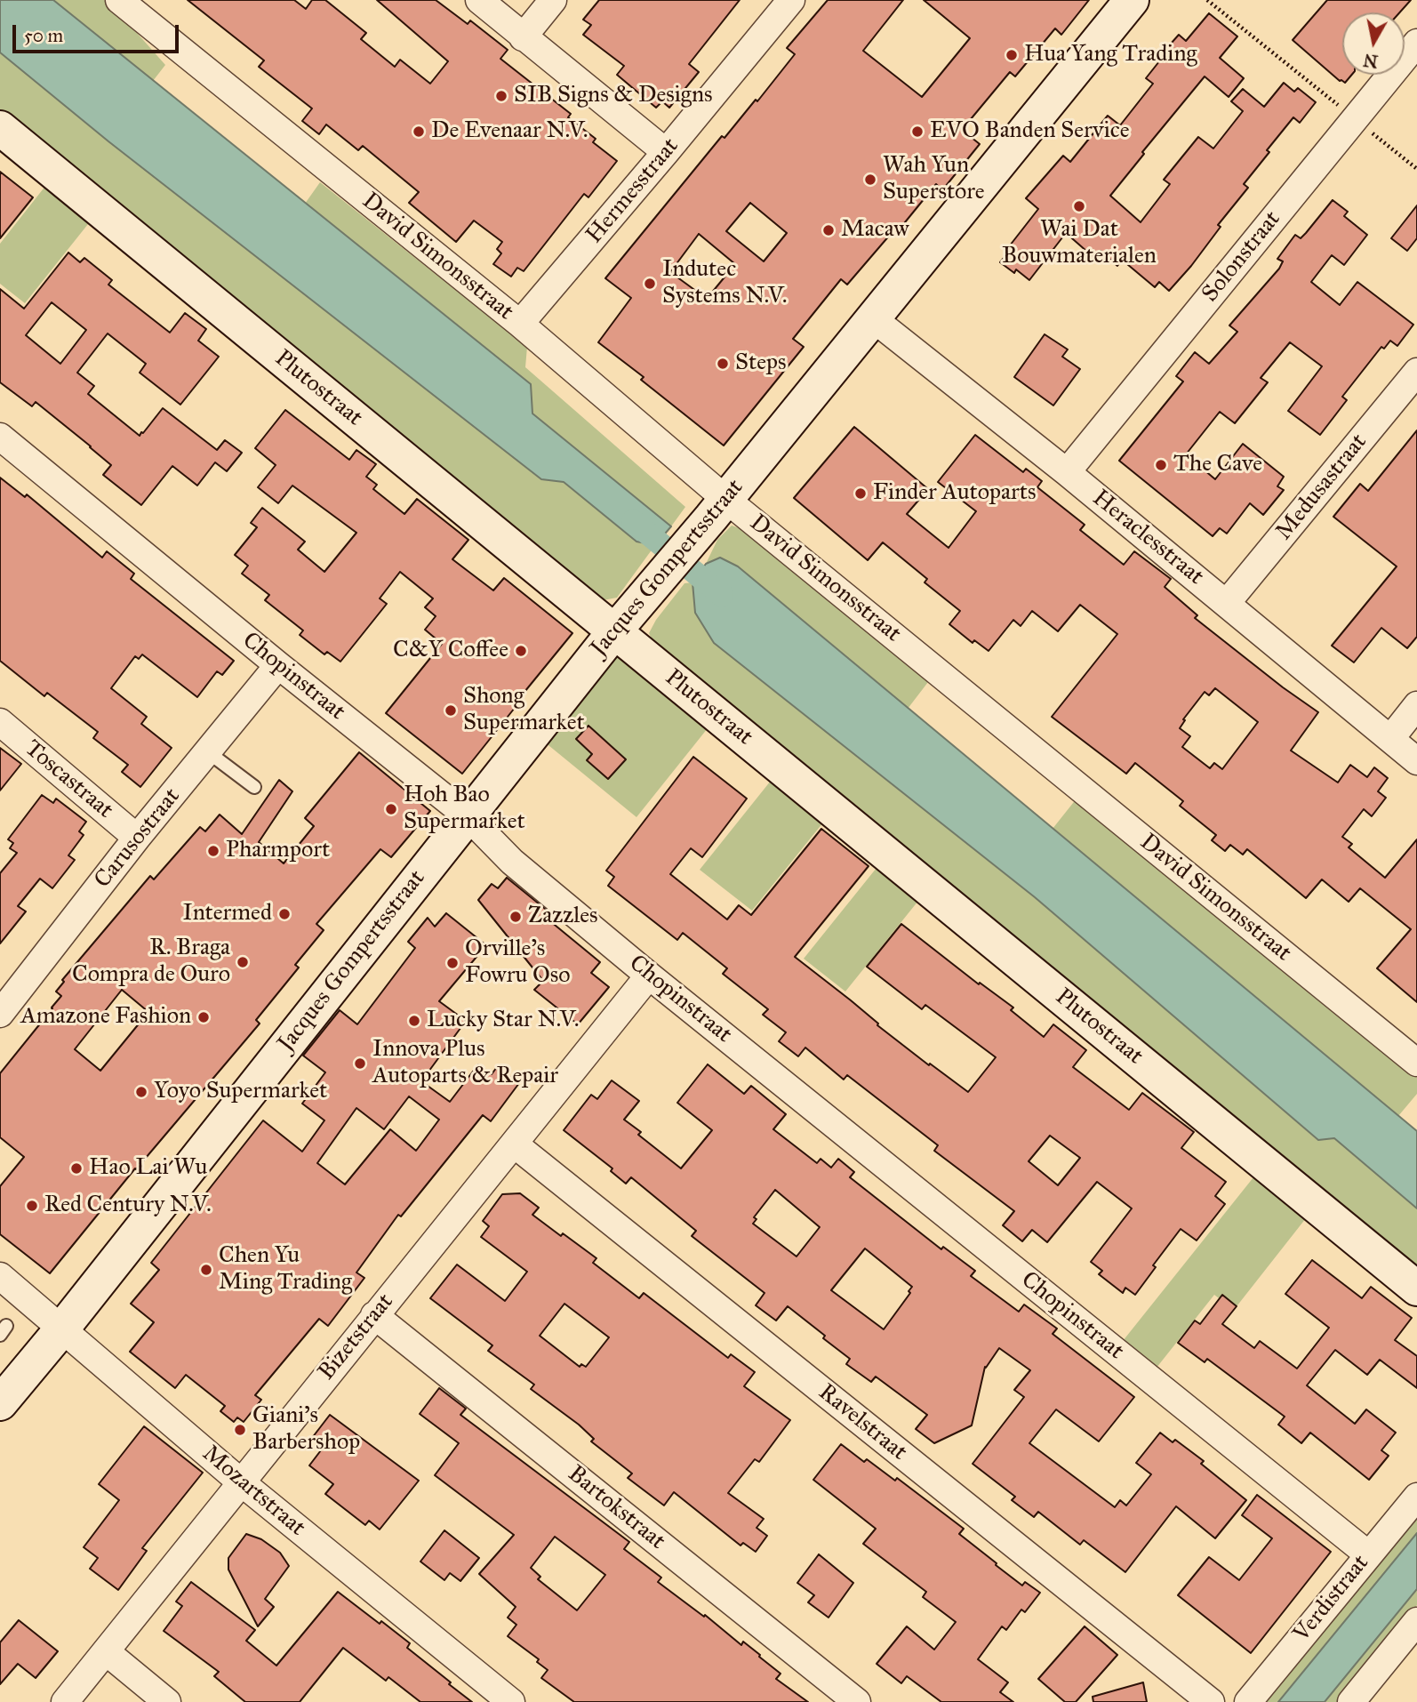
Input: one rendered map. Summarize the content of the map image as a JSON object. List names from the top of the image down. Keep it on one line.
{"streets":{"street":["Hermesstraat","David Simonsstraat","Solonstraat","Plutostraat","Medusastraat","Heraclesstraat","Jacques Gompertsstraat","Chopinstraat","Toscastraat","Carusostraat","Bizetstraat","Ravelstraat","Mozartstraat","Bartokstraat","Verdistraat"]},"crossings":[["Hermesstraat","David Simonsstraat"],["David Simonsstraat","Jacques Gompertsstraat"],["Solonstraat","Heraclesstraat"],["Plutostraat","Jacques Gompertsstraat"],["Medusastraat","Heraclesstraat"],["Heraclesstraat","Jacques Gompertsstraat"],["Jacques Gompertsstraat","Chopinstraat"],["Jacques Gompertsstraat","Mozartstraat"],["Chopinstraat","Carusostraat"],["Chopinstraat","Bizetstraat"],["Chopinstraat","Verdistraat"],["Toscastraat","Carusostraat"],["Bizetstraat","Ravelstraat"],["Bizetstraat","Mozartstraat"],["Bizetstraat","Bartokstraat"]],"places":["Hua Yang Trading","SIB Signs & Designs","De Evenaar N.V.","EVO Banden Service","Wah Yun Superstore","Wai Dat Bouwmaterialen","Macaw","Indutec Systems N.V.","Steps","The Cave","Finder Autoparts","C&Y Coffee","Shong Supermarket","Hoh Bao Supermarket","Pharmport","Intermed","Zazzles","R. Braga Compra de Ouro","Orville's Fowru Oso","Amazone Fashion","Lucky Star N.V.","Innova Plus Autoparts & Repair","Yoyo Supermarket","Hao Lai Wu","Red Century N.V.","Chen Yu Ming Trading","Giani's Barbershop"],"scale_bar":"50 m","north":"bottom"}
